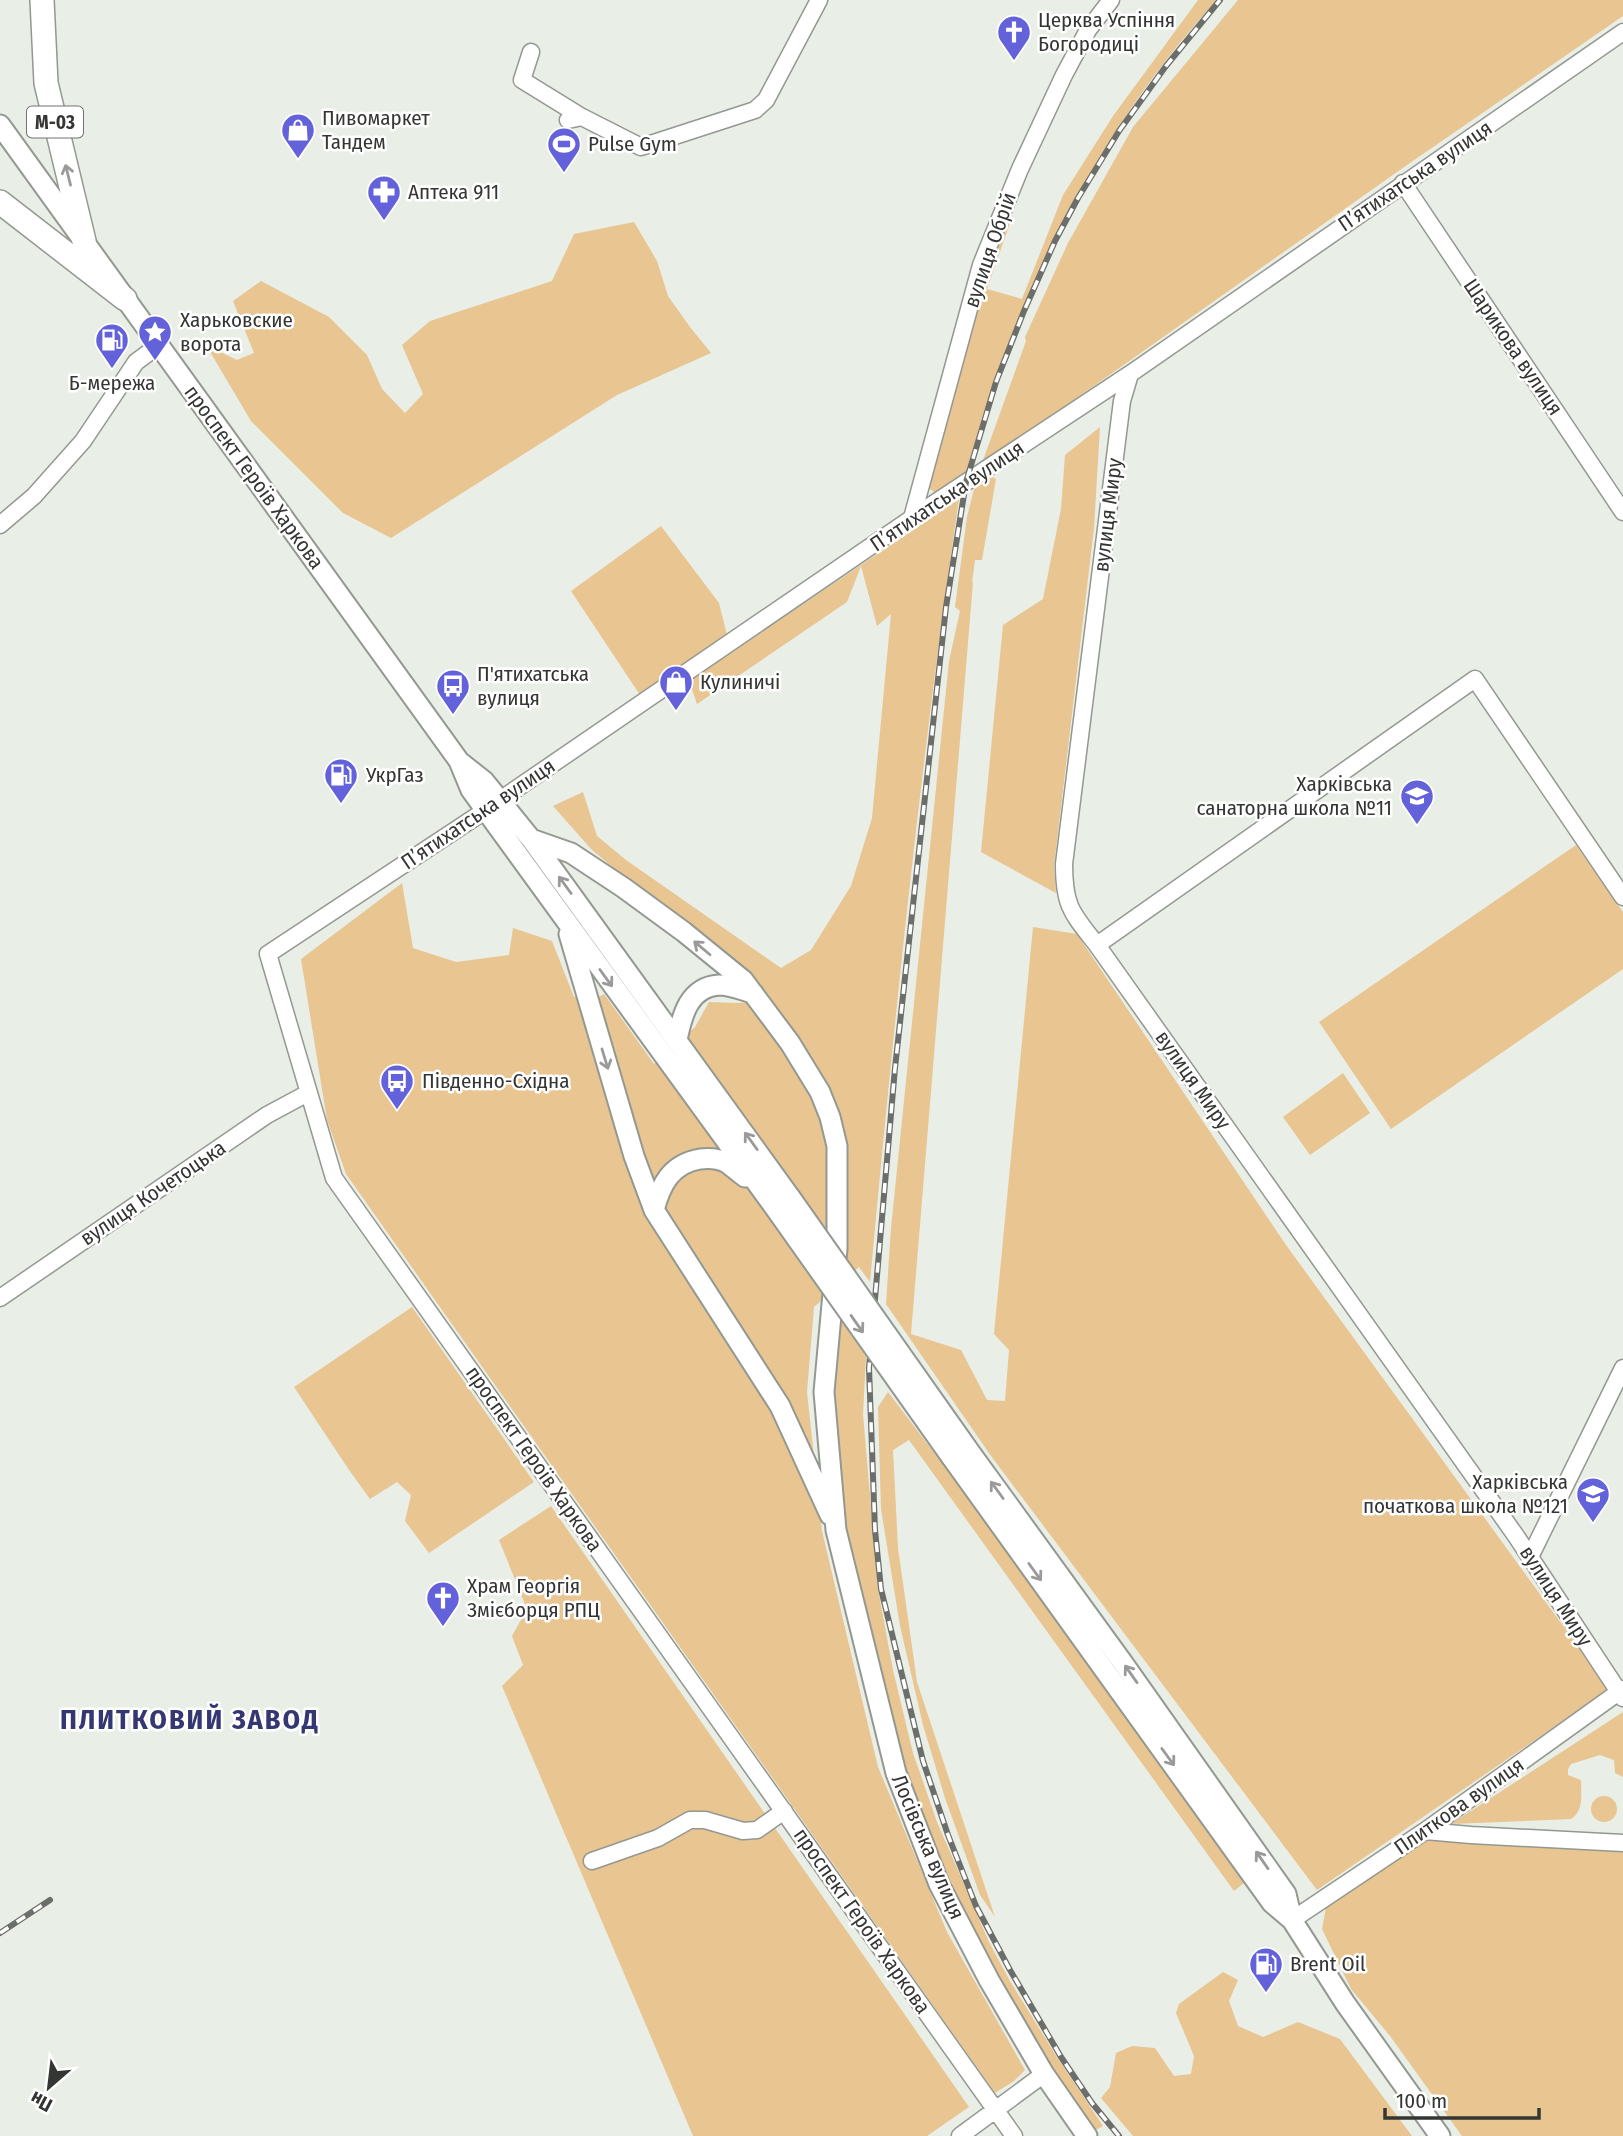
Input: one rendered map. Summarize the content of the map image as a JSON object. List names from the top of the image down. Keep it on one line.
{"streets":{"highway":["М-03"],"main road":["проспект Героїв Харкова","Лосівська вулиця"],"street":["П’ятихатська вулиця","вулиця Обрій","Шарикова вулиця","вулиця Миру","вулиця Кочетоцька","Плиткова вулиця"]},"crossings":[["М-03","проспект Героїв Харкова"],["П’ятихатська вулиця","вулиця Обрій"],["П’ятихатська вулиця","Шарикова вулиця"],["П’ятихатська вулиця","проспект Героїв Харкова"],["П’ятихатська вулиця","вулиця Миру"],["проспект Героїв Харкова","вулиця Кочетоцька"],["вулиця Миру","Плиткова вулиця"]],"districts":["ПЛИТКОВИЙ ЗАВОД"],"places":{"church":["Церква Успіння Богородиці","Храм Георгія Змієборця РПЦ"],"shop":["Пивомаркет Тандем","Кулиничі"],"sports":["Pulse Gym"],"pharmacy":["Аптека 911"],"place":["Харьковские ворота"],"fuel station":["Б-мережа","УкрГаз","Brent Oil"],"bus stop":["П'ятихатська вулиця","Південно-Східна"],"school or university":["Харківська санаторна школа №11","Харківська початкова школа №121"]},"scale_bar":"100 m","north":"bottom left"}
